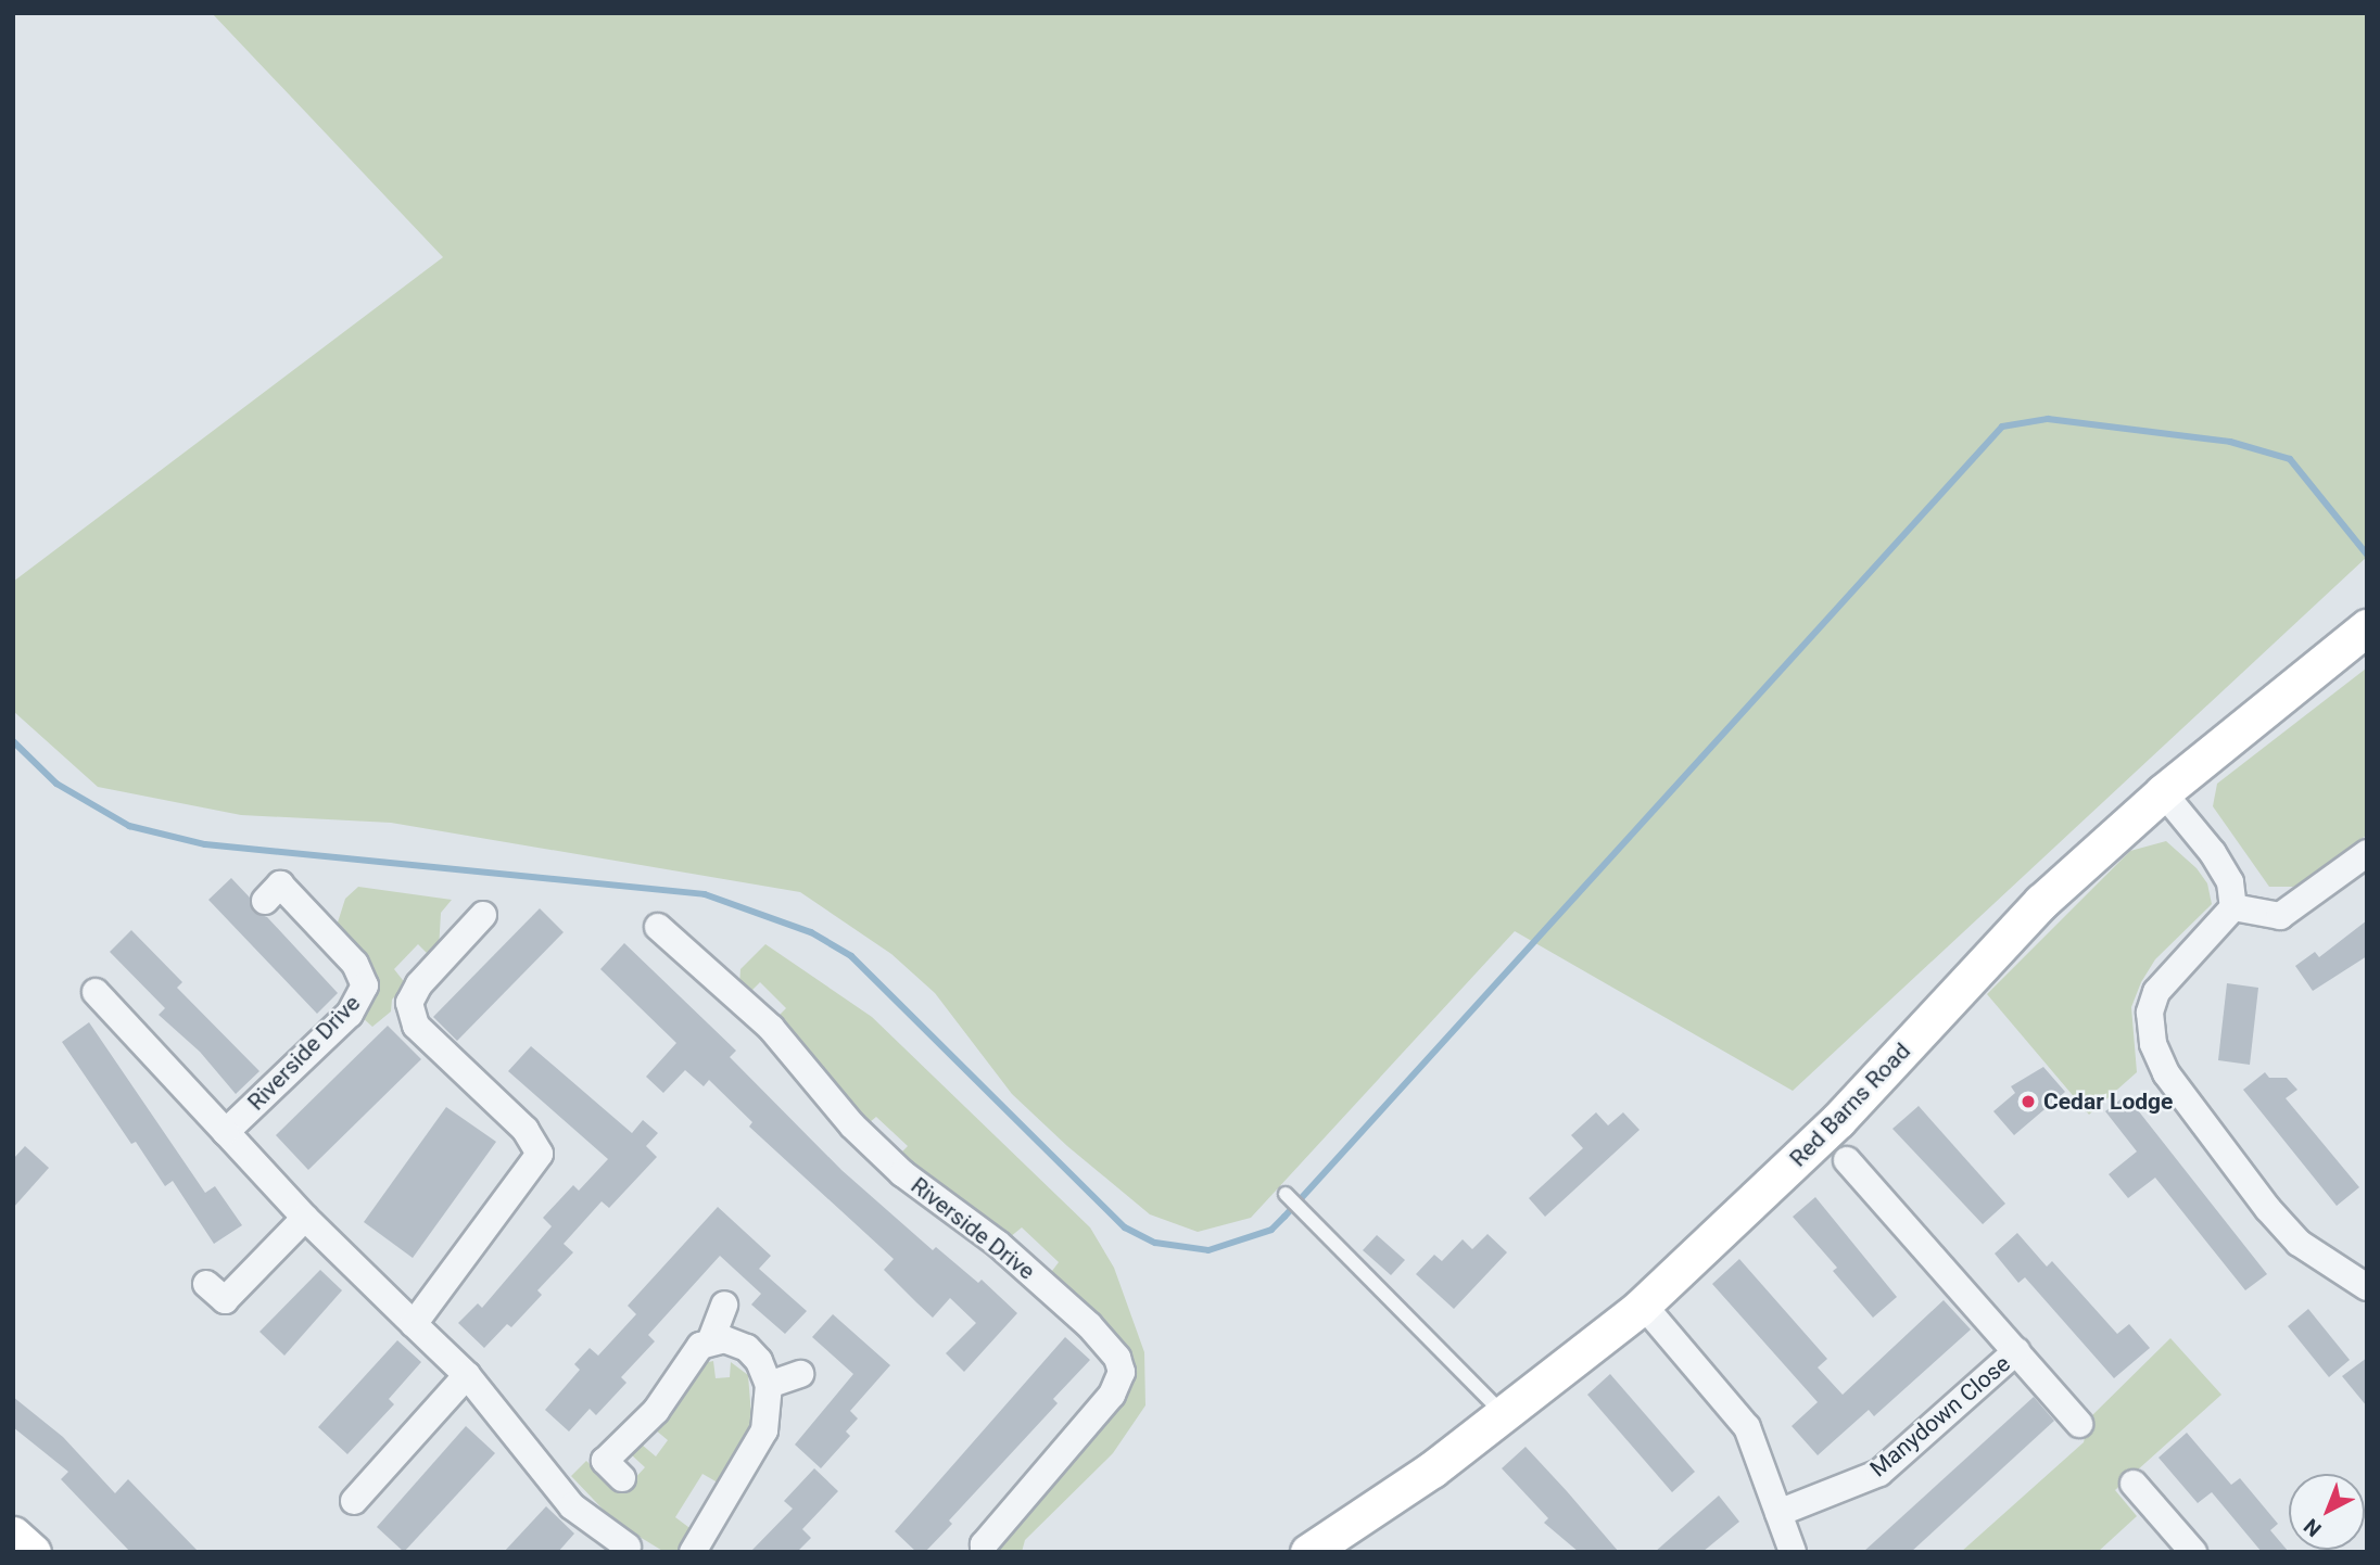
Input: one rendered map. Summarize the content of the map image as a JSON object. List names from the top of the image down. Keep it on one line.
{"streets":{"street":["Riverside Drive","Red Barns Road","Manydown Close"]},"places":["Cedar Lodge"],"north":"bottom left"}
